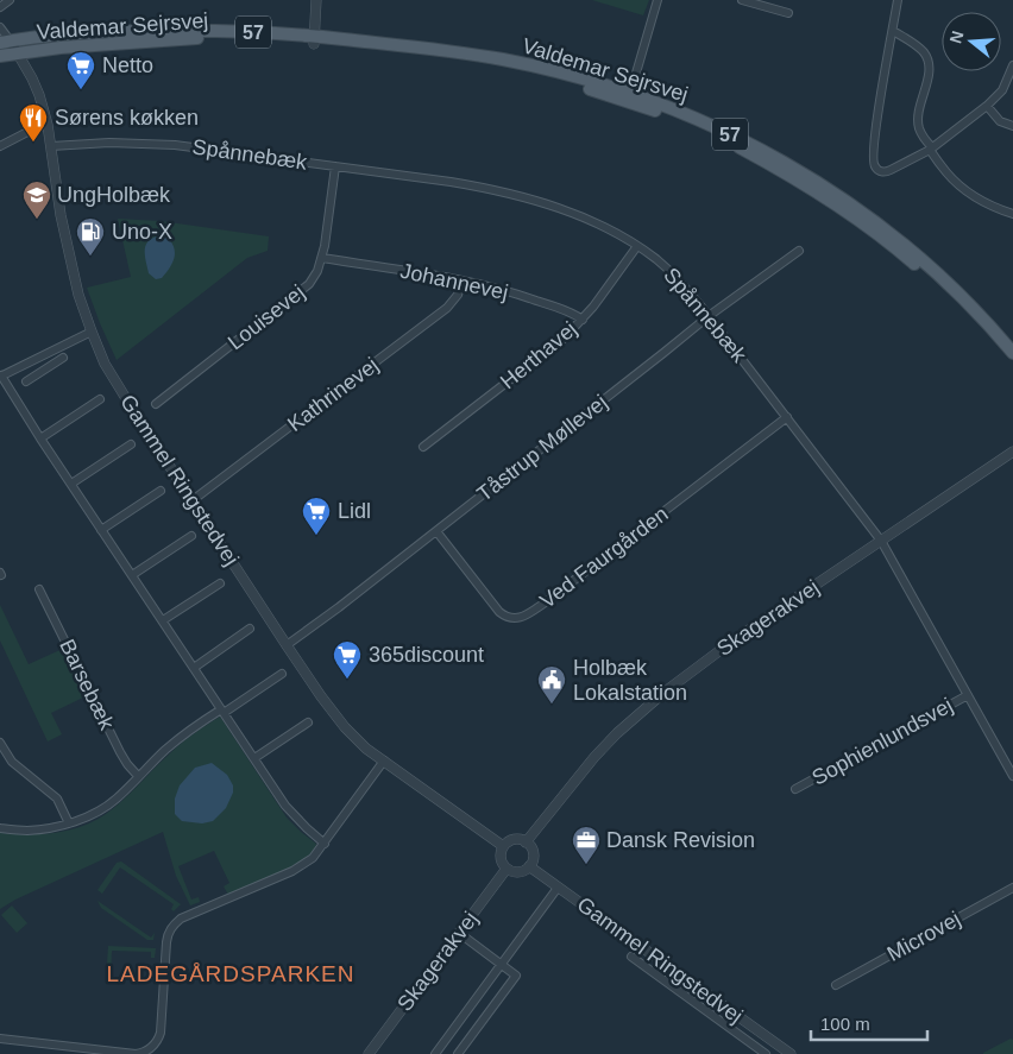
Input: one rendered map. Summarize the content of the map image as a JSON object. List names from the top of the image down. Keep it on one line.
{"streets":{"main road":["Valdemar Sejrsvej","57"],"street":["Spånnebæk","Johannevej","Louisevej","Herthavej","Kathrinevej","Tåstrup Møllevej","Gammel Ringstedvej","Ved Faurgården","Skagerakvej","Barsebæk","Sophienlundsvej","Microvej"]},"crossings":[["Valdemar Sejrsvej","Gammel Ringstedvej"],["Spånnebæk","Louisevej"],["Spånnebæk","Herthavej"],["Spånnebæk","Tåstrup Møllevej"],["Spånnebæk","Gammel Ringstedvej"],["Spånnebæk","Ved Faurgården"],["Spånnebæk","Skagerakvej"],["Spånnebæk","Sophienlundsvej"],["Johannevej","Louisevej"],["Johannevej","Herthavej"],["Johannevej","Kathrinevej"],["Kathrinevej","Gammel Ringstedvej"],["Tåstrup Møllevej","Gammel Ringstedvej"],["Tåstrup Møllevej","Ved Faurgården"],["Gammel Ringstedvej","Skagerakvej"]],"districts":["LADEGÅRDSPARKEN"],"places":{"supermarket":["Netto","Lidl","365discount"],"restaurant":["Sørens køkken"],"school or university":["UngHolbæk"],"fuel station":["Uno-X"],"public building":["Holbæk Lokalstation"],"office":["Dansk Revision"]},"scale_bar":"100 m","north":"left"}
